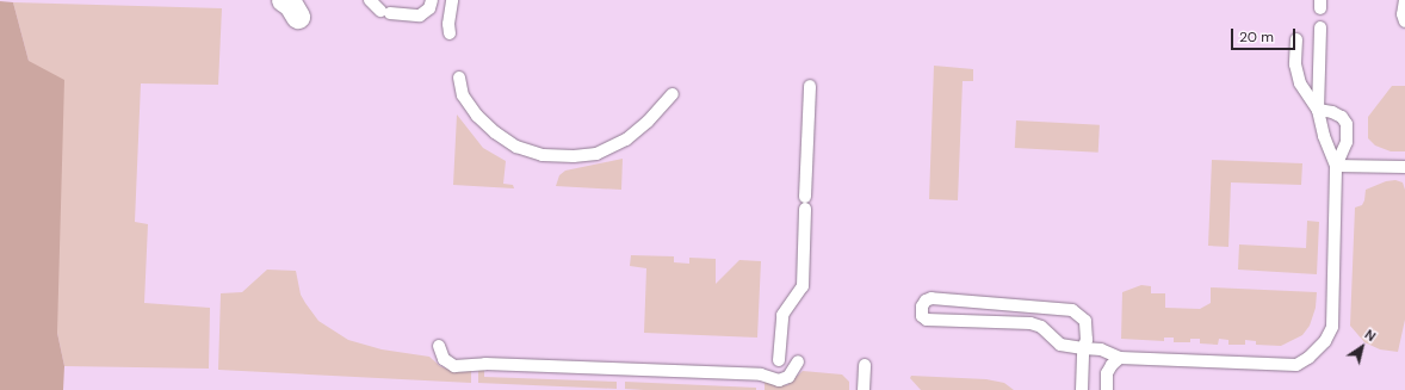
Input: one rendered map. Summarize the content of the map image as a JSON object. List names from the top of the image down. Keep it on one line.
{"scale_bar":"20 m","north":"top right"}
